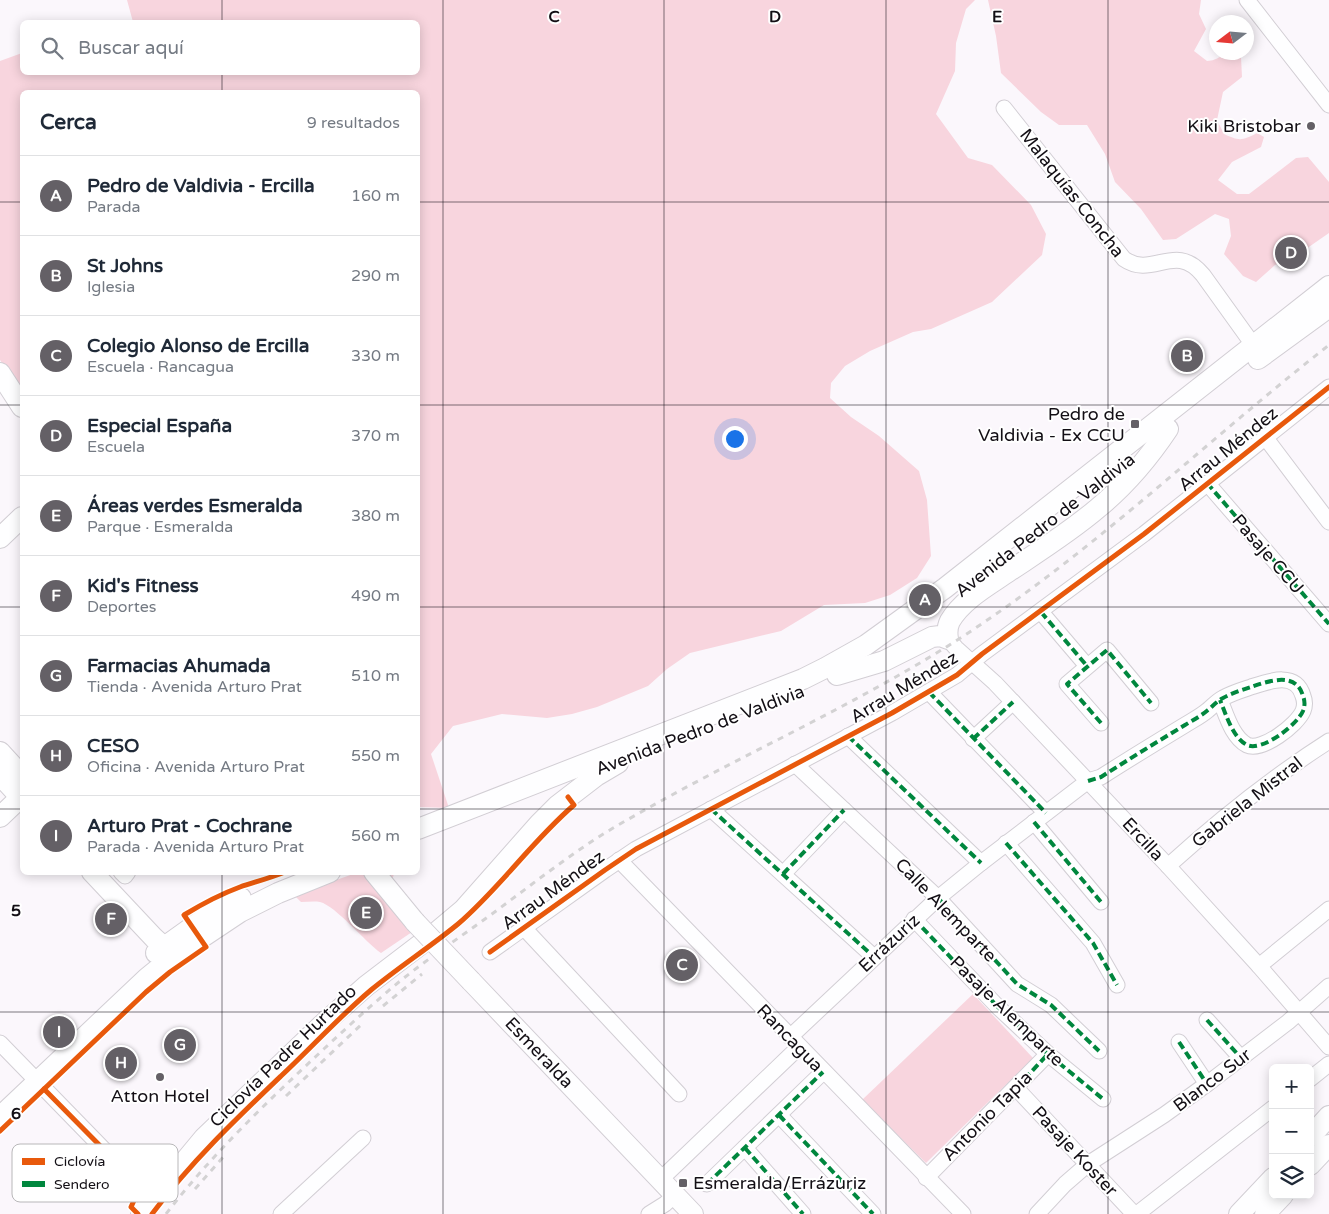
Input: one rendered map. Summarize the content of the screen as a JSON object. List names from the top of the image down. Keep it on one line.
{"streets":{"main road":["Avenida Pedro de Valdivia","Esmeralda"],"street":["Malaquías Concha","Arrau Méndez","Pasaje CCU","Gabriela Mistral","Ercilla","Calle Alemparte","Errázuriz","Pasaje Alemparte","Rancagua","Blanco Sur","Antonio Tapia","Pasaje Koster"],"cycle path":["Ciclovía Padre Hurtado"]},"crossings":[["Malaquías Concha","Avenida Pedro de Valdivia"],["Arrau Méndez","Pasaje CCU"],["Arrau Méndez","Ercilla"],["Arrau Méndez","Calle Alemparte"],["Arrau Méndez","Rancagua"],["Gabriela Mistral","Ercilla"],["Ercilla","Errázuriz"],["Ercilla","Blanco Sur"],["Calle Alemparte","Errázuriz"],["Errázuriz","Pasaje Alemparte"],["Errázuriz","Rancagua"],["Errázuriz","Esmeralda"],["Pasaje Alemparte","Antonio Tapia"],["Rancagua","Antonio Tapia"],["Blanco Sur","Pasaje Koster"],["Antonio Tapia","Pasaje Koster"]],"places":{"other":["Kiki Bristobar","Atton Hotel"],"transit":["Pedro de Valdivia - Ex CCU","Esmeralda/Errázuriz"]},"legend":["Ciclovía","Sendero"],"north":"left","page":{"search":"Buscar aquí","heading":["Cerca","9 resultados"],"list":[{"mark":"A","name":"Pedro de Valdivia - Ercilla","note":"Parada","value":"160 m"},{"mark":"B","name":"St Johns","note":"Iglesia","value":"290 m"},{"mark":"C","name":"Colegio Alonso de Ercilla","note":"Escuela · Rancagua","value":"330 m"},{"mark":"D","name":"Especial España","note":"Escuela","value":"370 m"},{"mark":"E","name":"Áreas verdes Esmeralda","note":"Parque · Esmeralda","value":"380 m"},{"mark":"F","name":"Kid's Fitness","note":"Deportes","value":"490 m"},{"mark":"G","name":"Farmacias Ahumada","note":"Tienda · Avenida Arturo Prat","value":"510 m"},{"mark":"H","name":"CESO","note":"Oficina · Avenida Arturo Prat","value":"550 m"},{"mark":"I","name":"Arturo Prat - Cochrane","note":"Parada · Avenida Arturo Prat","value":"560 m"}],"pins":["D","B","A","E","F","C","I","G","H"],"map_buttons":["+","−"]},"grid":{"columns":["C","D","E"],"rows":["5","6"]}}
